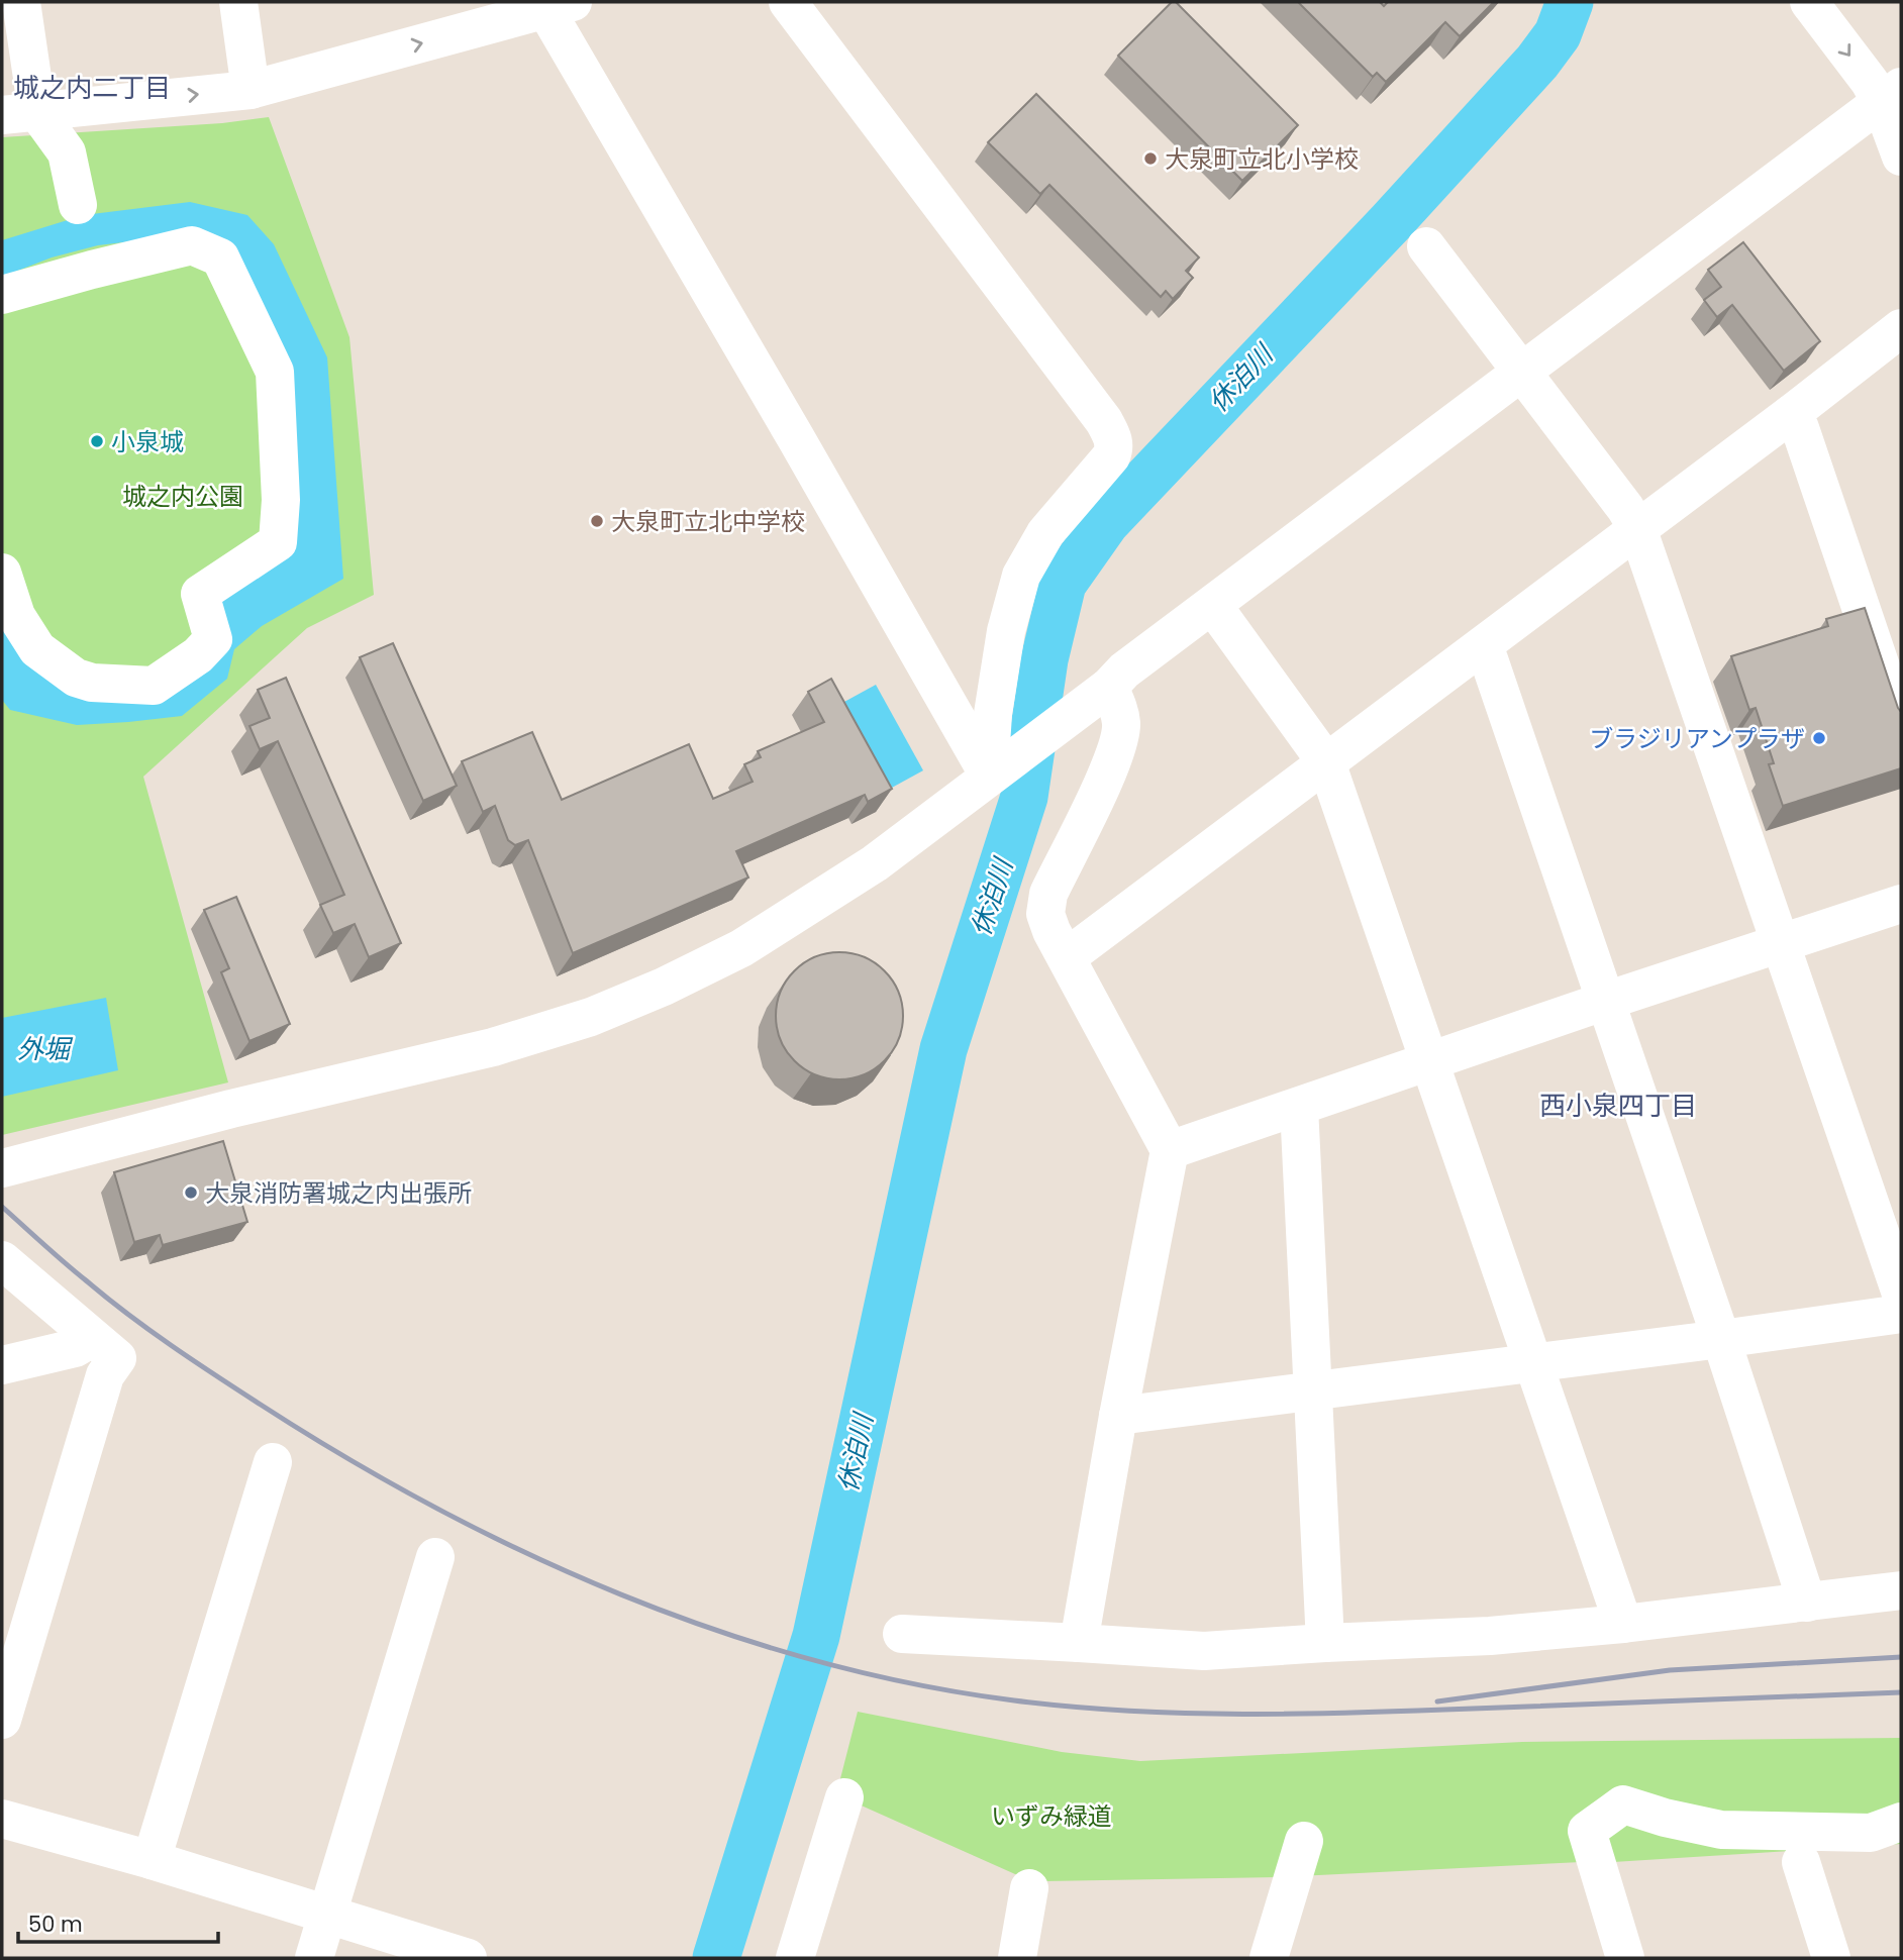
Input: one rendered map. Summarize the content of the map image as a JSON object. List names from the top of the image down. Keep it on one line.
{"districts":["城之内二丁目","西小泉四丁目"],"water":["休泊川","外堀"],"parks":["城之内公園","いずみ緑道"],"places":["大泉町立北小学校","小泉城","大泉町立北中学校","ブラジリアンプラザ","大泉消防署城之内出張所"],"scale_bar":"50 m"}
